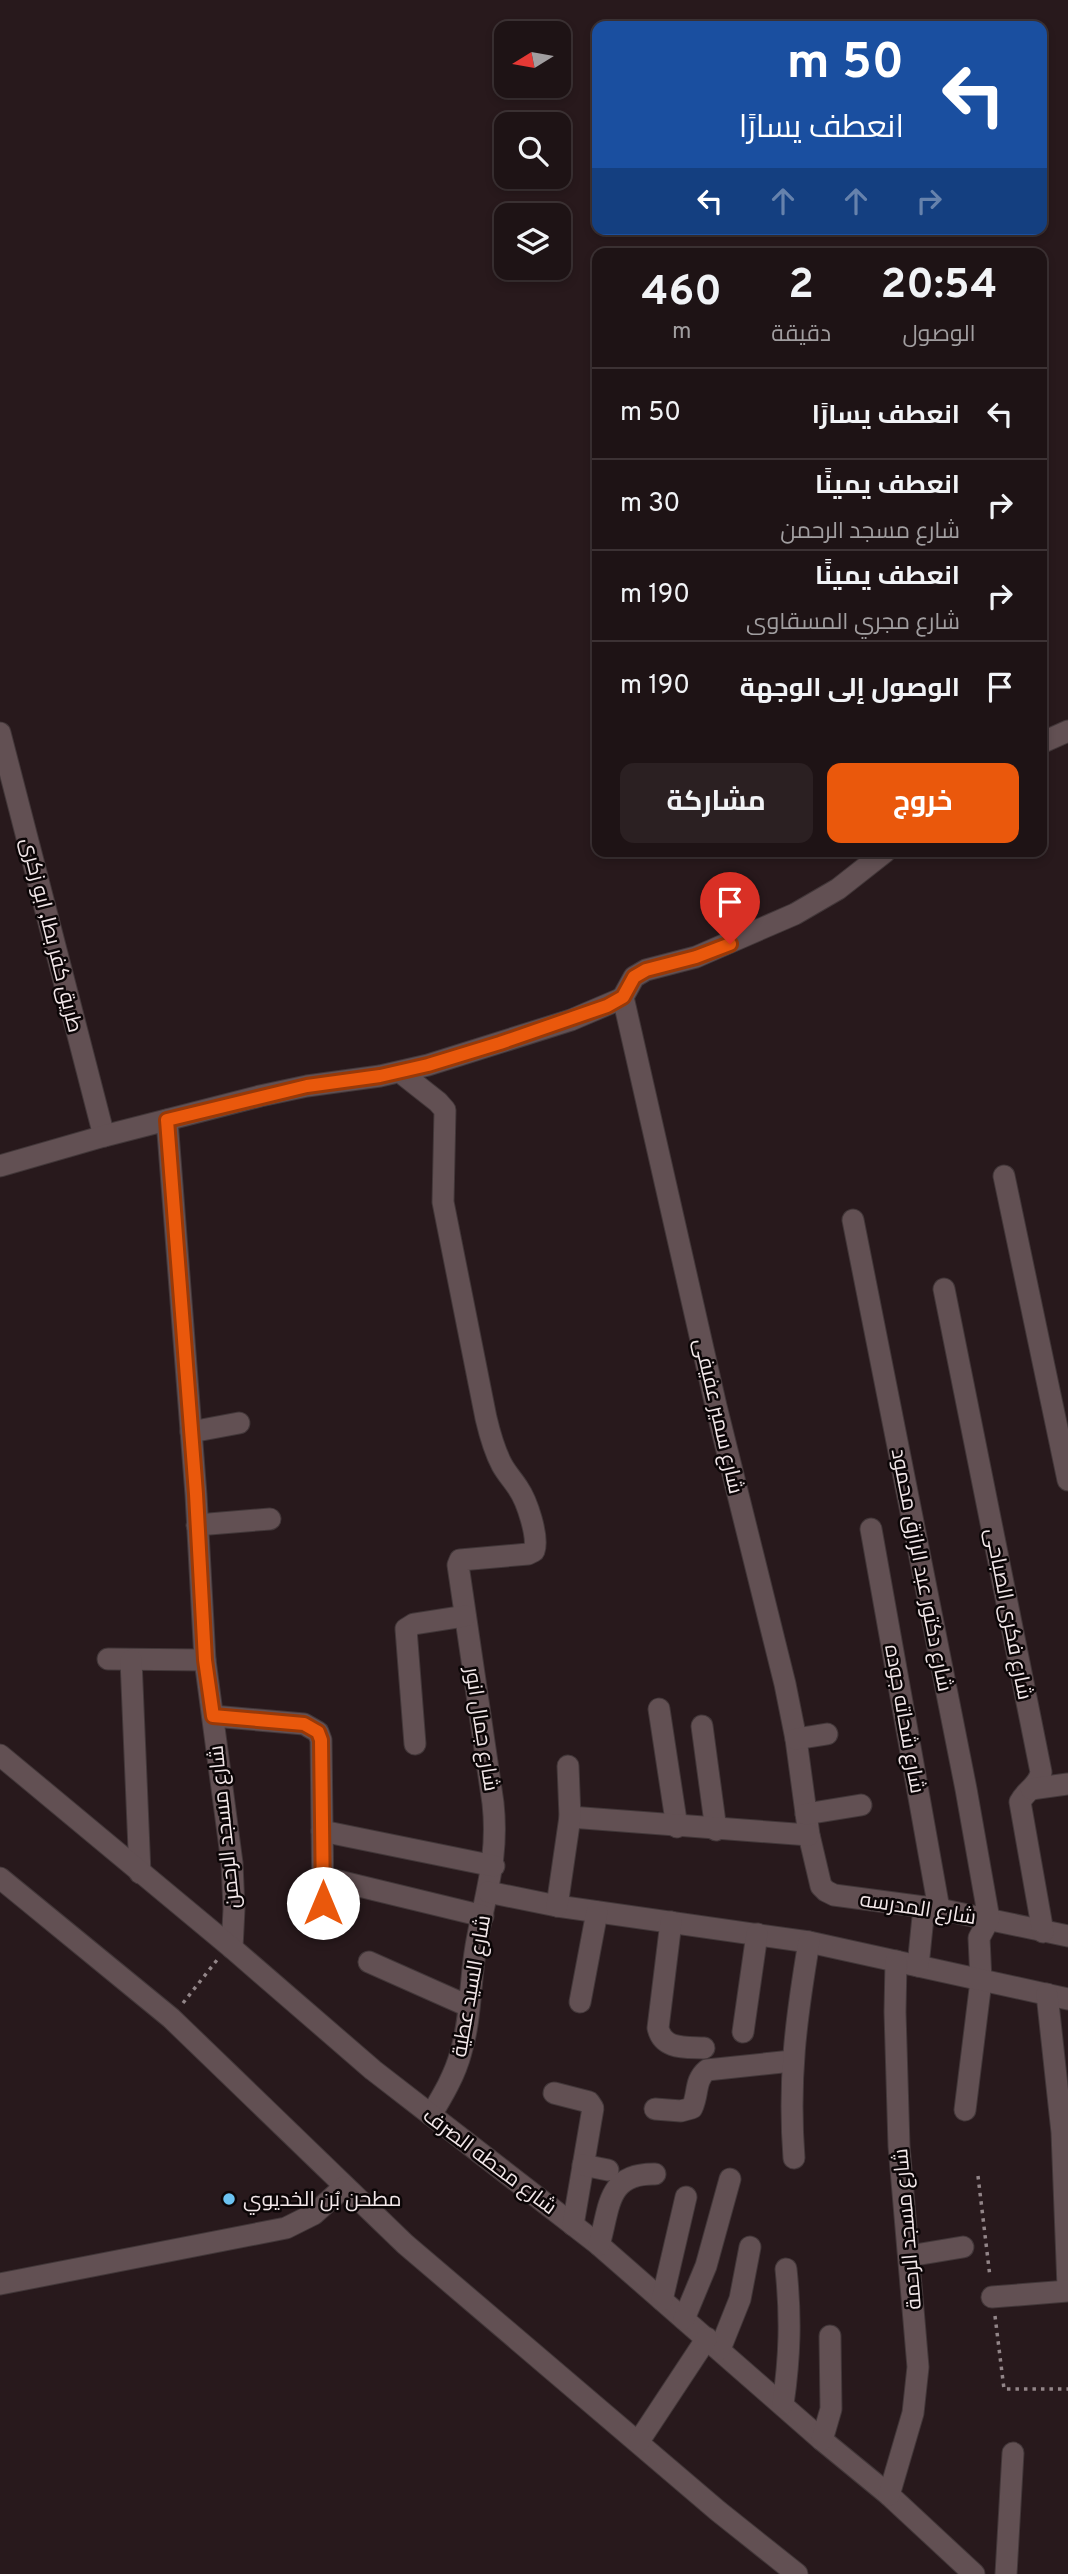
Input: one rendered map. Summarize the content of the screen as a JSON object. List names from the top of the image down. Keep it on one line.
{"streets":{"street":["طريق كفر بطا, ابو زكرى","شارع سمير عفيفى","شارع دكتور عبد الرازق محمود","شارع فكرى الصباحى","شارع شحاته جوده","شارع جمال انور","شارع مسجد الرحمن","شارع المدرسه","شارع السيد عطية","شارع محطه الصرف","شارع مسجد الرحمة"]},"crossings":[["شارع سمير عفيفى","شارع المدرسه"],["شارع دكتور عبد الرازق محمود","شارع المدرسه"],["شارع فكرى الصباحى","شارع المدرسه"],["شارع شحاته جوده","شارع المدرسه"],["شارع جمال انور","شارع السيد عطية"],["شارع مسجد الرحمن","شارع محطه الصرف"],["شارع السيد عطية","شارع محطه الصرف"],["شارع محطه الصرف","شارع مسجد الرحمة"]],"places":["مطحن بُن الخديوي"],"north":"left","page":{"turn":["50 m","انعطف يسارًا"],"eta":["20:54","الوصول","2","دقيقة","460","m"],"list":[{"name":"انعطف يسارًا","value":"50 m"},{"name":"انعطف يمينًا","note":"شارع مسجد الرحمن","value":"30 m"},{"name":"انعطف يمينًا","note":"شارع مجري المسقاوى","value":"190 m"},{"name":"الوصول إلى الوجهة","value":"190 m"}],"buttons":["خروج","مشاركة"]}}
